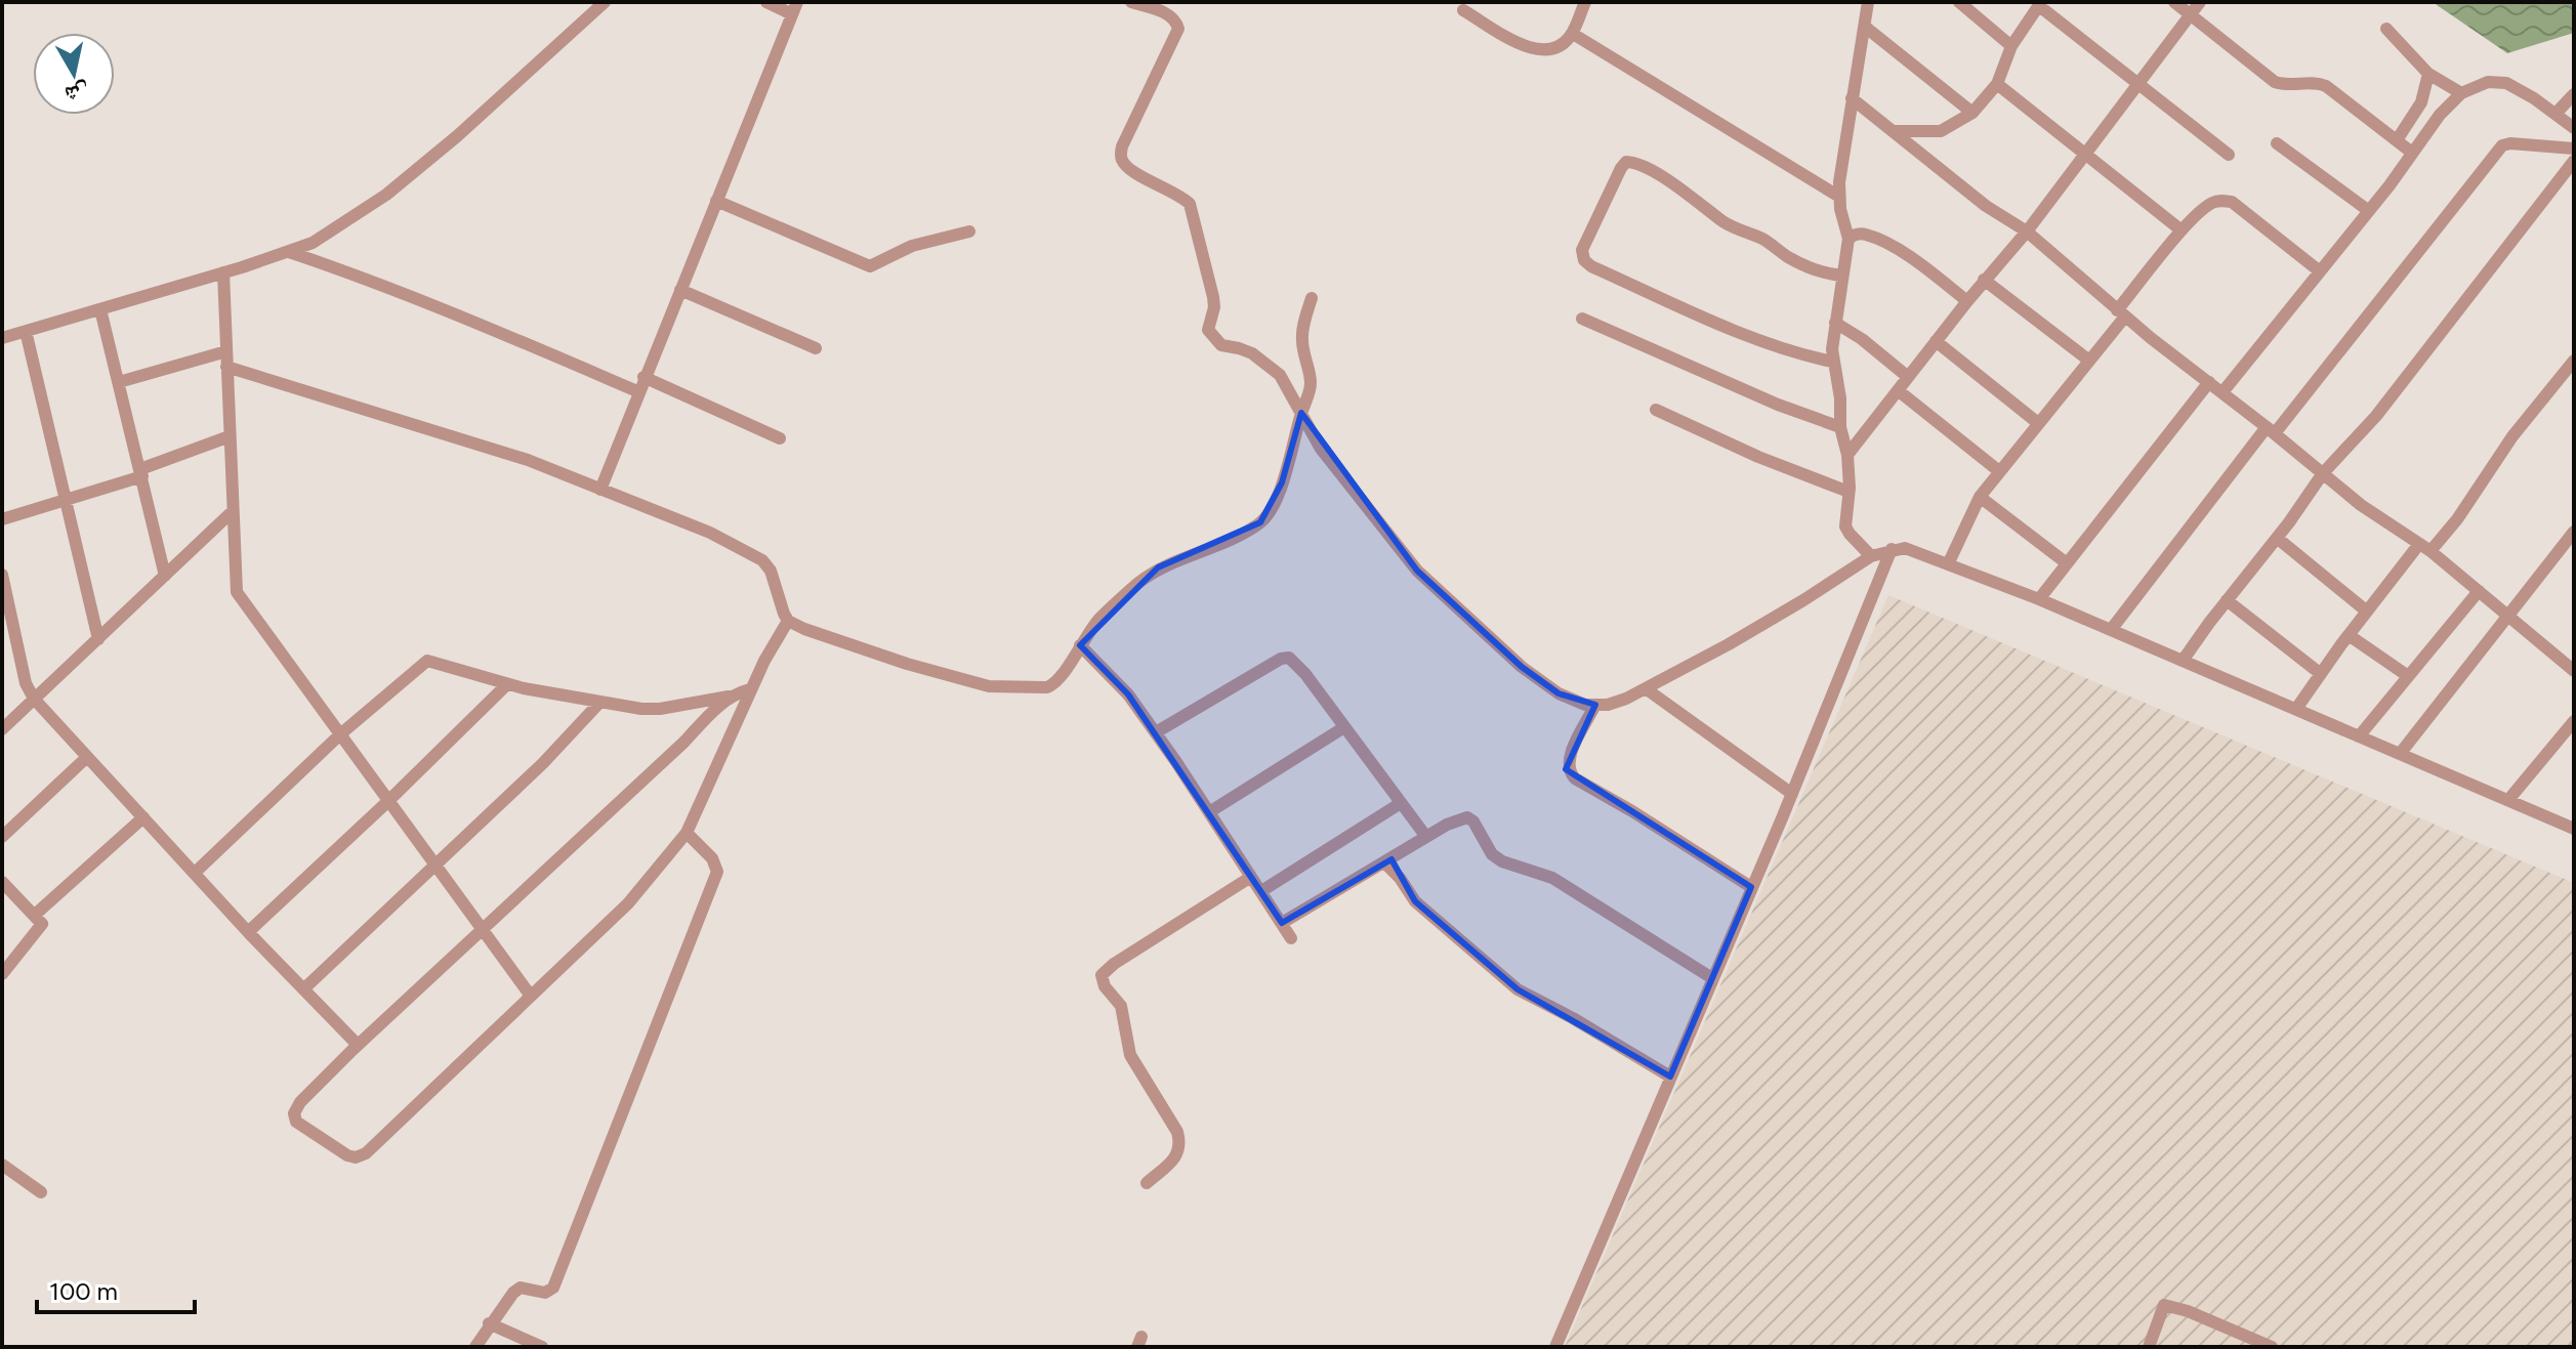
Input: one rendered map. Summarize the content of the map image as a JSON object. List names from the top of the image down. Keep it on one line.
{"scale_bar":"100 m","north":"bottom"}
